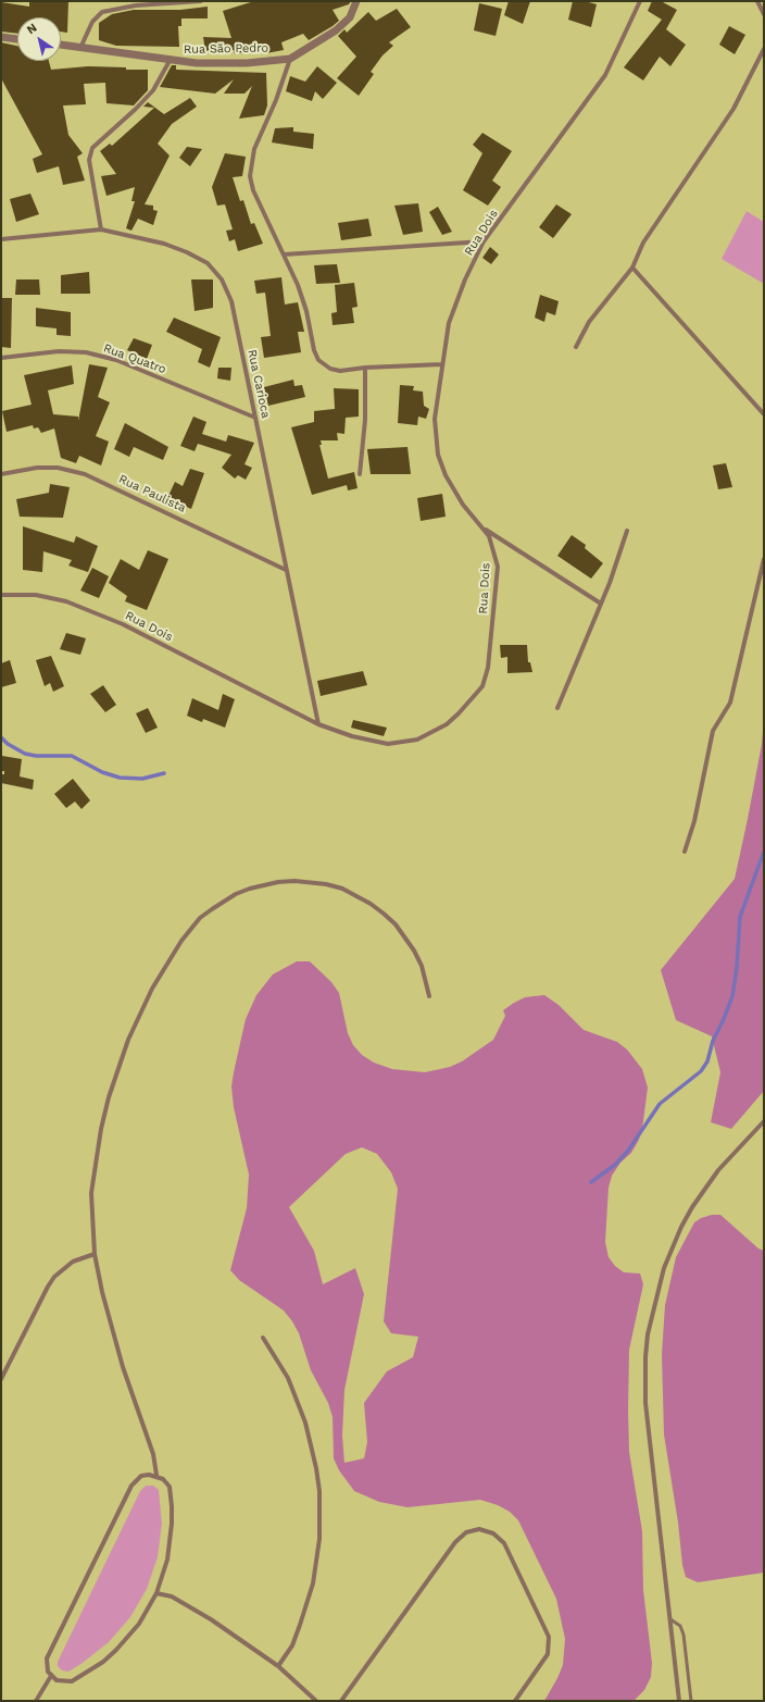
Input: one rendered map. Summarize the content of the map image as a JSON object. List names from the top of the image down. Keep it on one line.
{"streets":{"street":["Rua São Pedro","Rua Dois","Rua Quatro","Rua Carioca","Rua Paulista"]},"crossings":[["Rua Dois","Rua Carioca"],["Rua Quatro","Rua Carioca"],["Rua Carioca","Rua Paulista"]],"north":"top left"}
